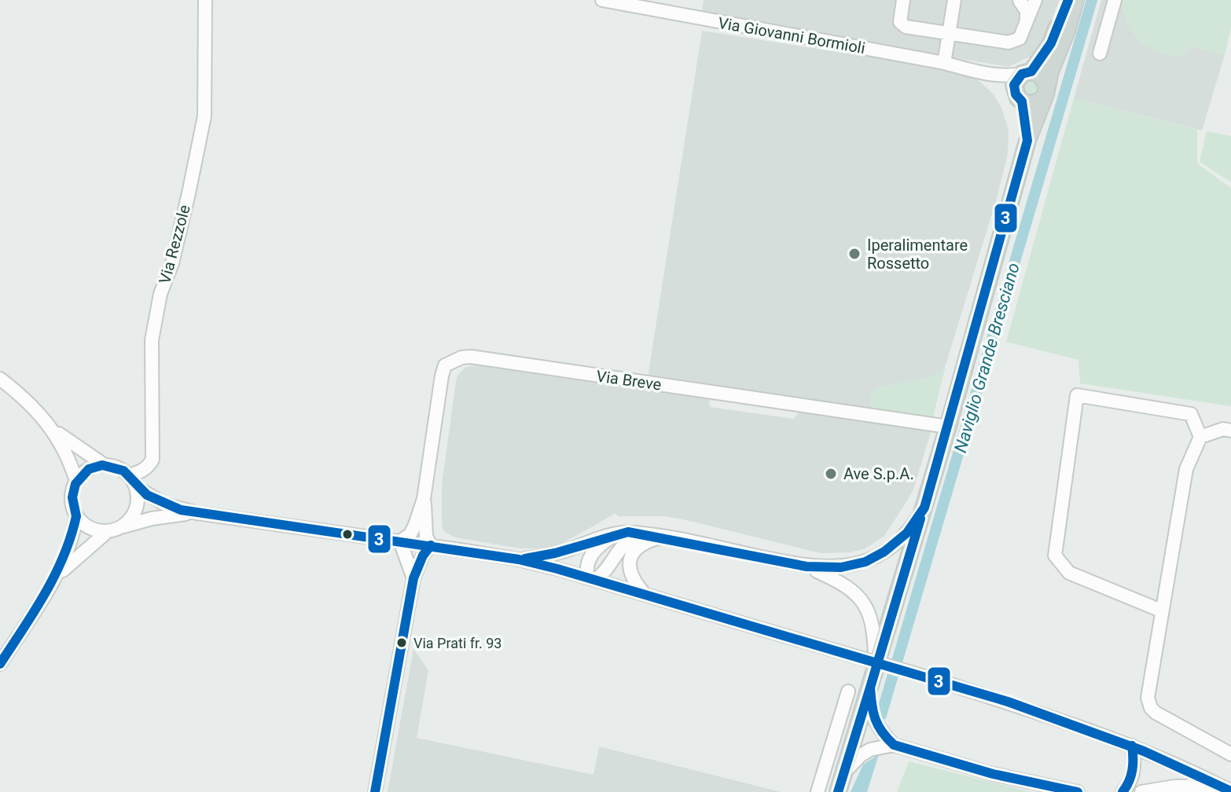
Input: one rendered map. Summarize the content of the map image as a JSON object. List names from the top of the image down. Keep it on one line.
{"streets":{"street":["Via Giovanni Bormioli","Via Rezzole","Via Breve"]},"water":["Naviglio Grande Bresciano"],"places":["Iperalimentare Rossetto","Ave S.p.A.","Via Prati fr. 93"],"lines":["transit line 3"]}
